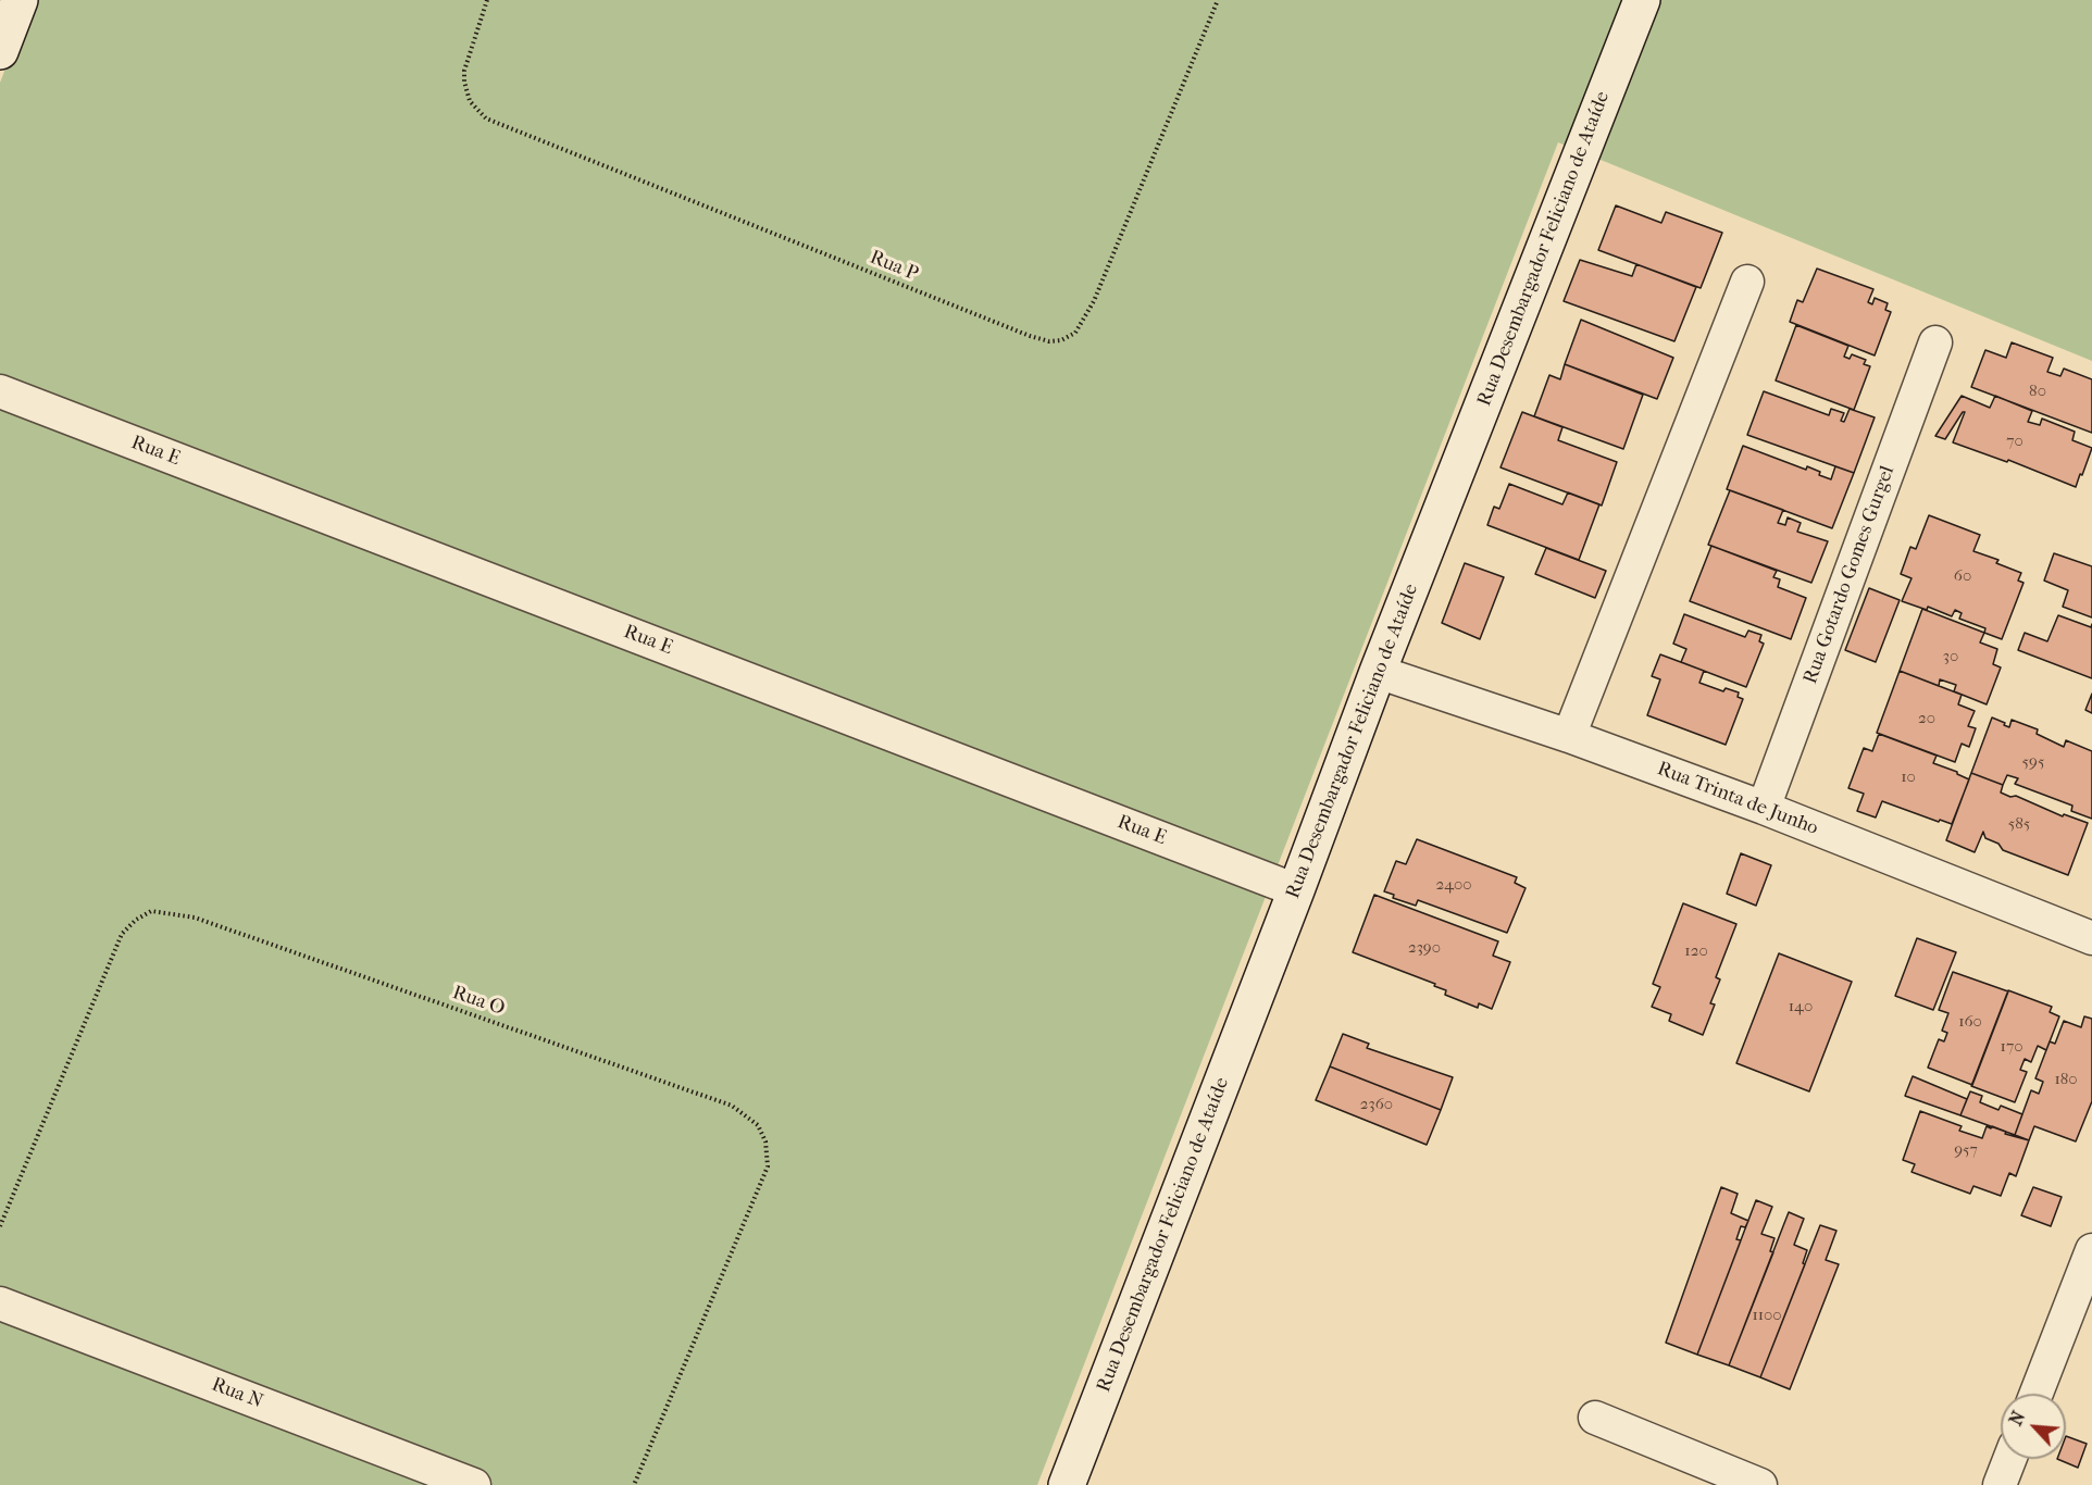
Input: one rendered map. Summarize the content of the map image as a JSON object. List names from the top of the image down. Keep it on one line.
{"streets":{"street":["Rua Desembargador Feliciano de Ataíde","Rua E","Rua Gotardo Gomes Gurgel","Rua Trinta de Junho","Rua N"],"path":["Rua P","Rua O"]},"crossings":[["Rua Desembargador Feliciano de Ataíde","Rua E"],["Rua Desembargador Feliciano de Ataíde","Rua Trinta de Junho"],["Rua Gotardo Gomes Gurgel","Rua Trinta de Junho"]],"house_numbers":["80","70","60","30","20","595","10","585","2400","2390","120","140","160","170","180","2360","957","1100"],"north":"top left"}
